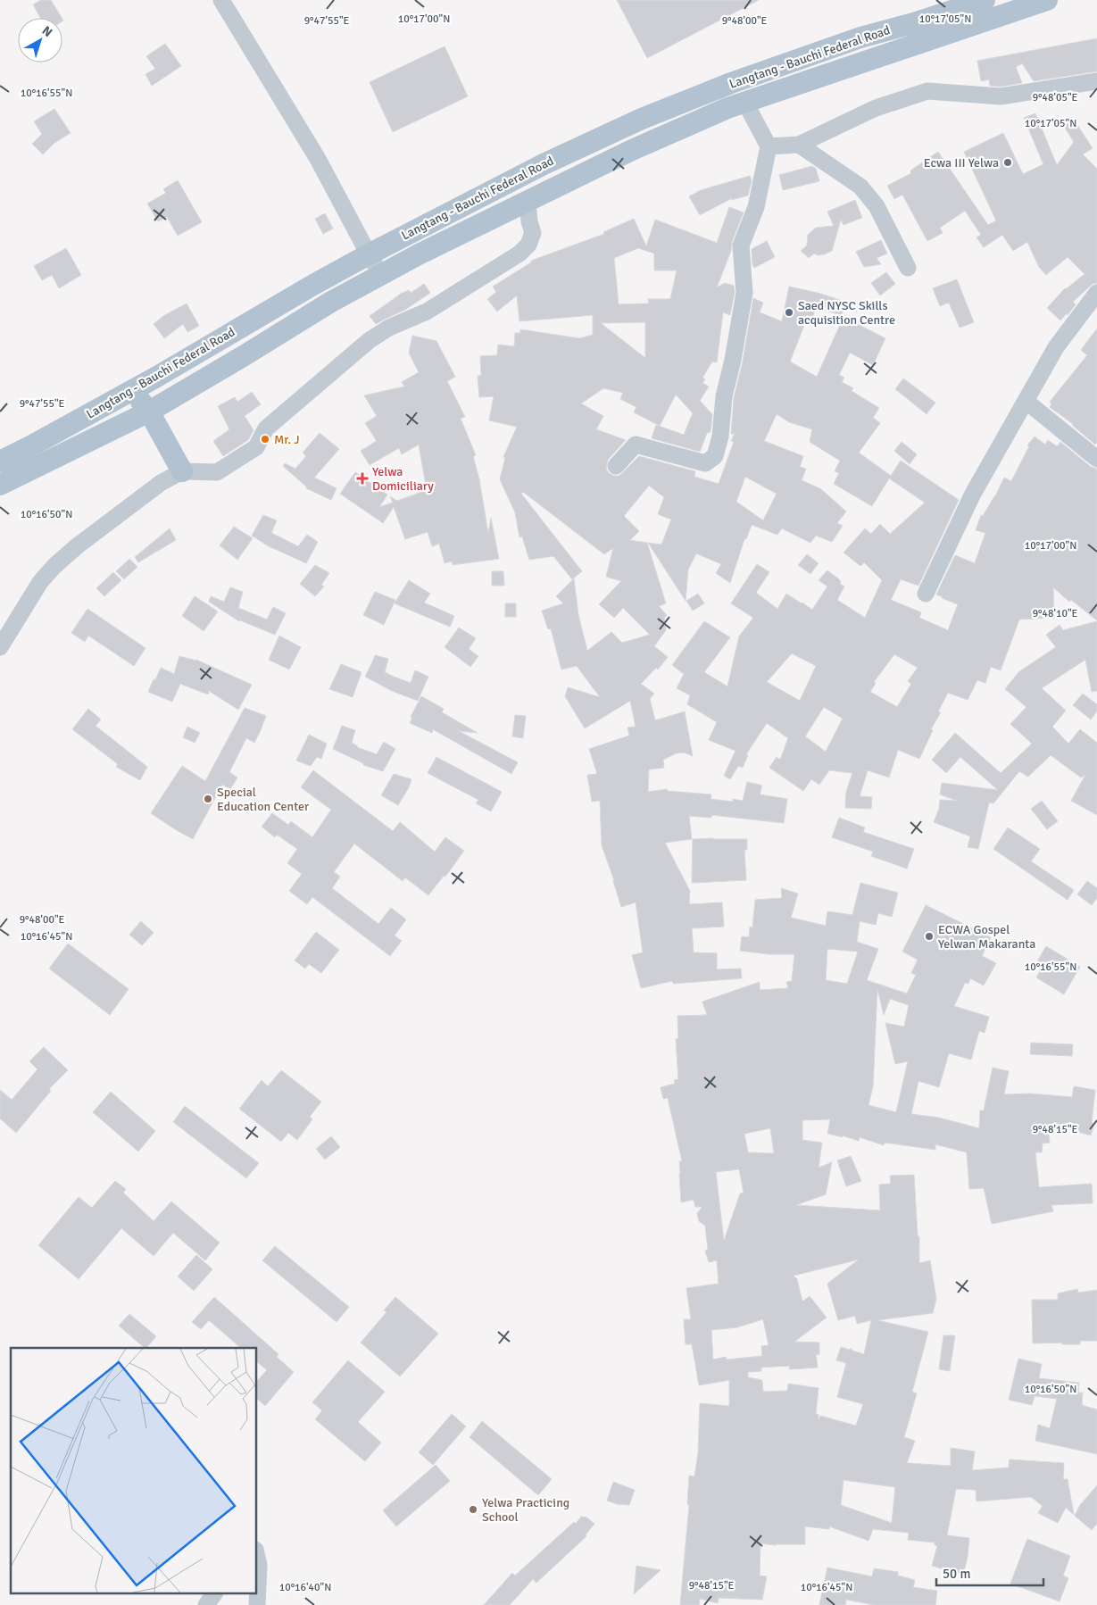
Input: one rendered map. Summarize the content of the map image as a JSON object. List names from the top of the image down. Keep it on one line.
{"streets":{"main road":["Langtang - Bauchi Federal Road"]},"places":{"other":["Ecwa III Yelwa","Saed NYSC Skills acquisition Centre","Mr. J","Special Education Center","ECWA Gospel Yelwan Makaranta","Yelwa Practicing School"],"health":["Yelwa Domiciliary"]},"scale_bar":"50 m","north":"top right","coordinates":["10°17'05\"N","10°17'00\"N","9°47'55\"E","9°48'00\"E","10°16'55\"N","9°48'05\"E","10°16'50\"N","9°48'10\"E","10°16'45\"N","9°48'15\"E","10°16'40\"N"]}
